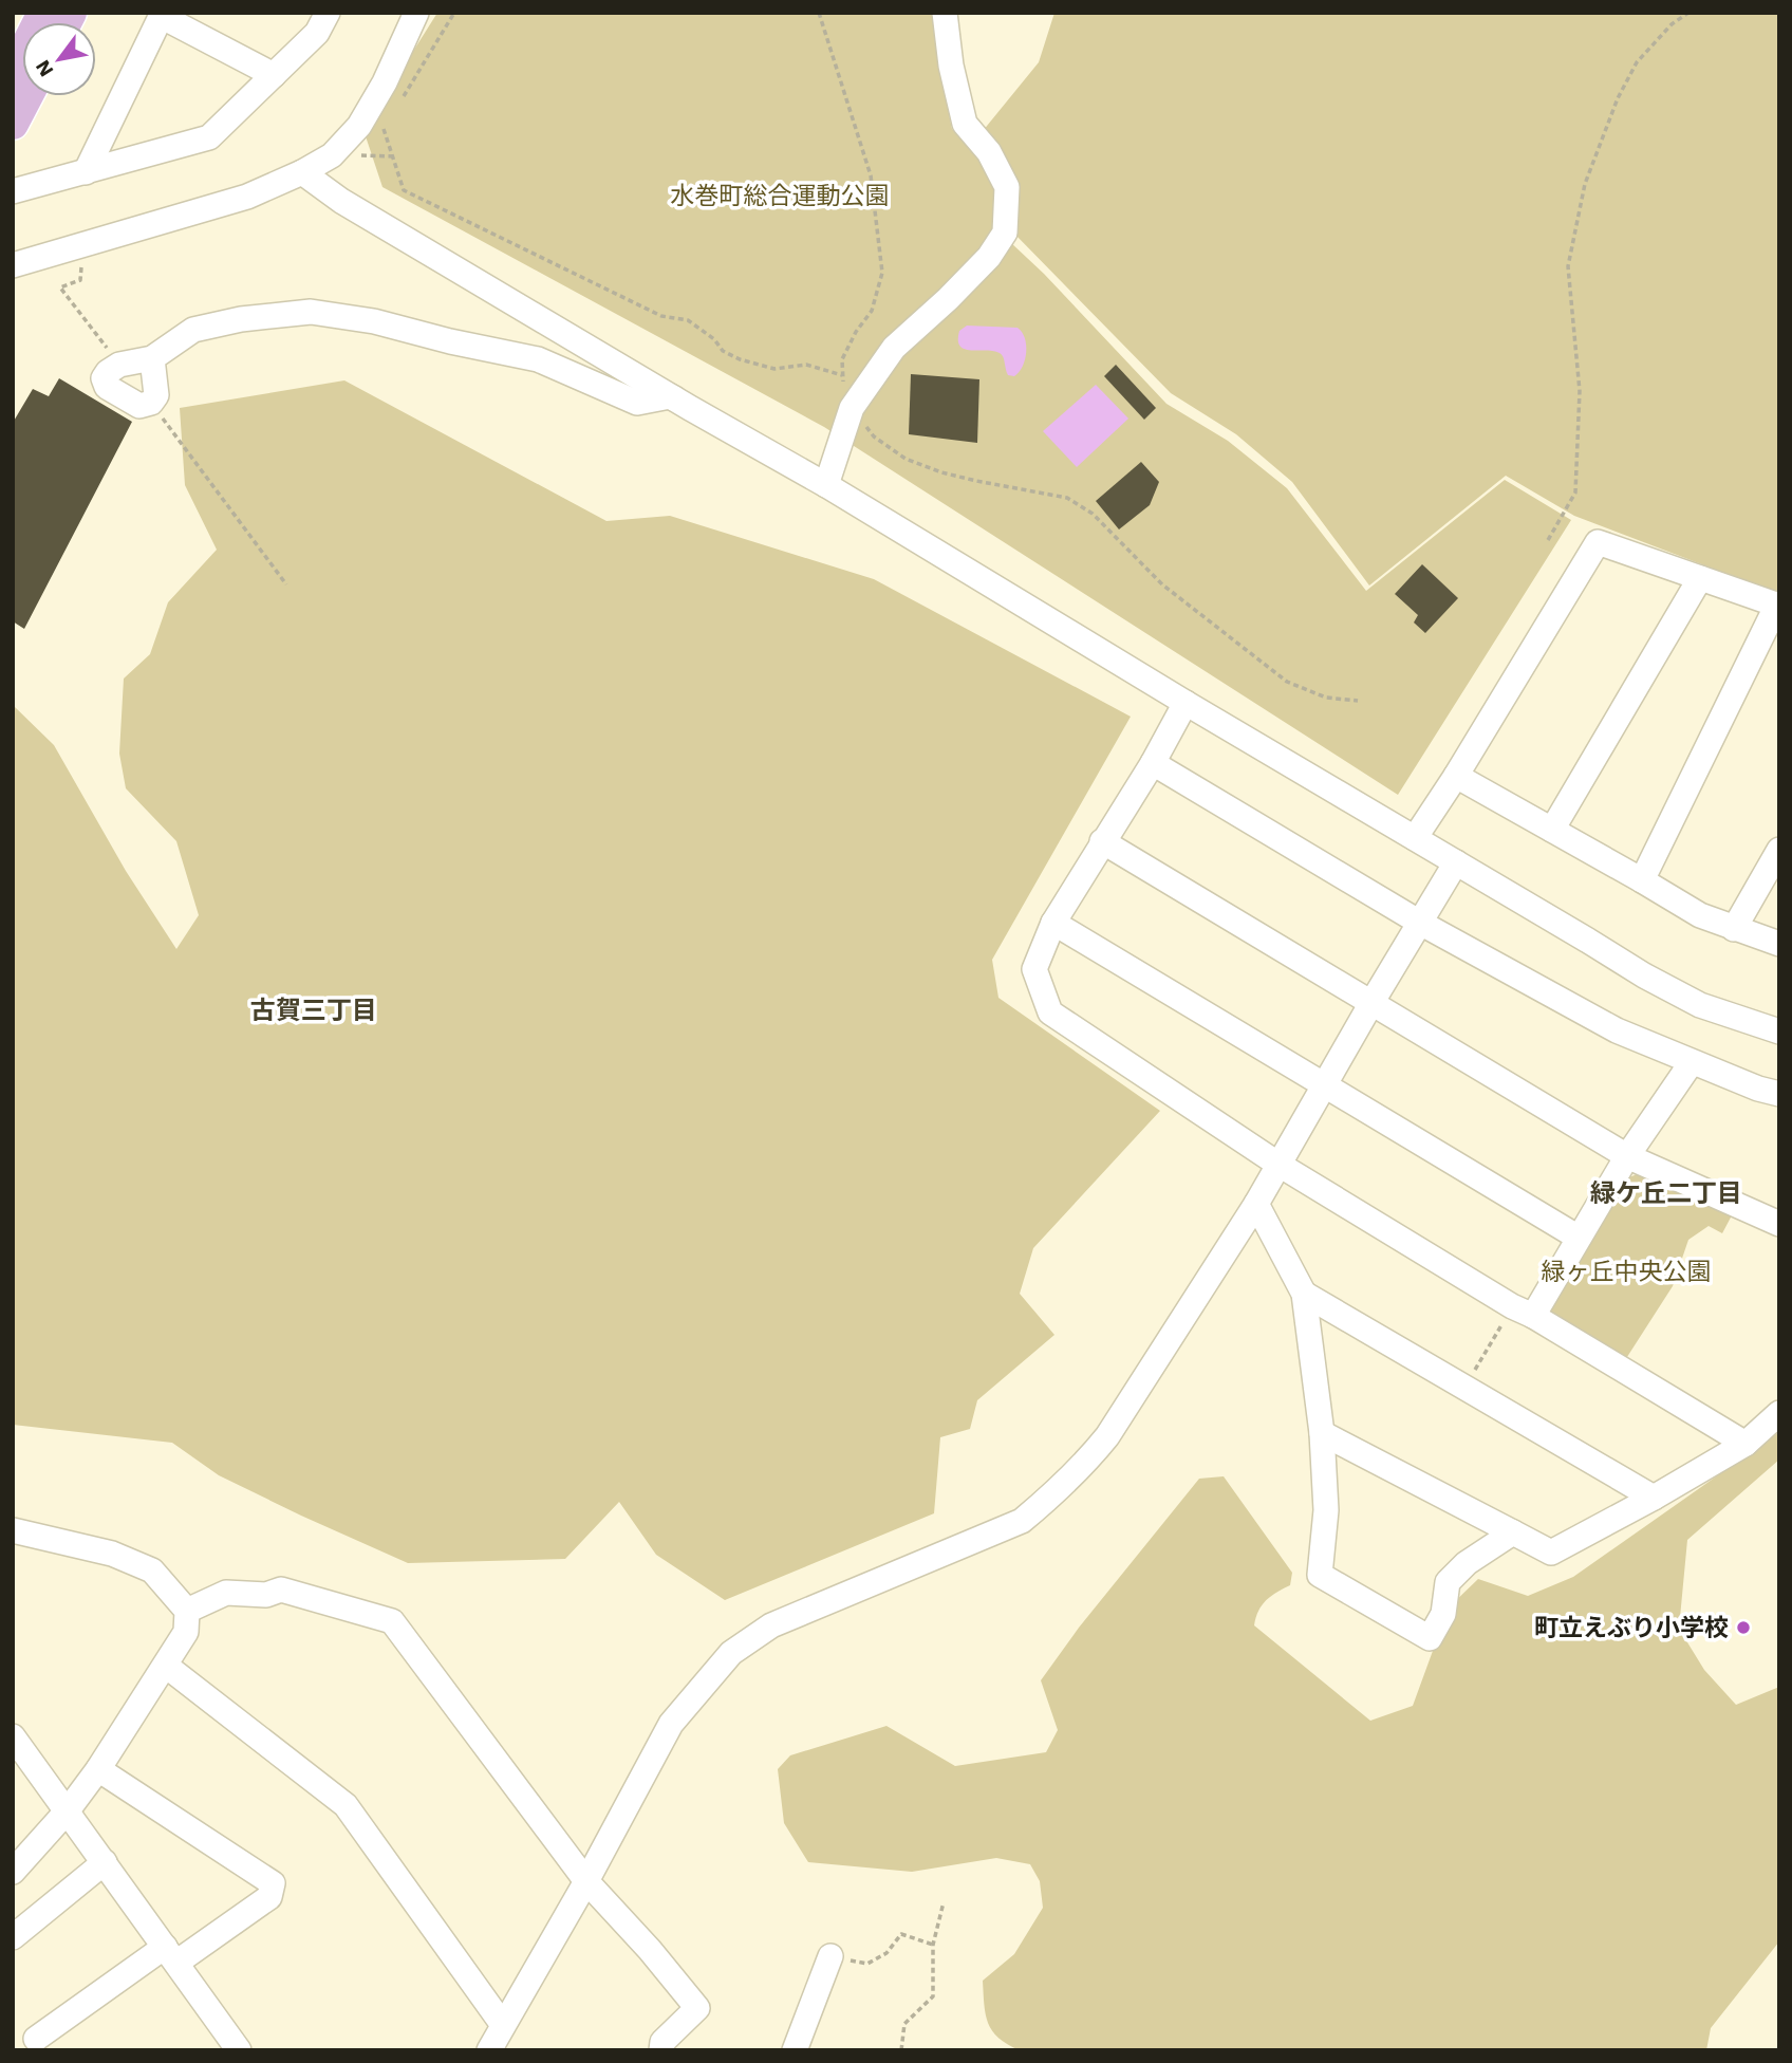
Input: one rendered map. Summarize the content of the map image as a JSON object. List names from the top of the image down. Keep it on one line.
{"districts":["古賀三丁目","緑ケ丘二丁目"],"parks":["水巻町総合運動公園","緑ヶ丘中央公園"],"places":["町立えぶり小学校"],"north":"bottom left"}
